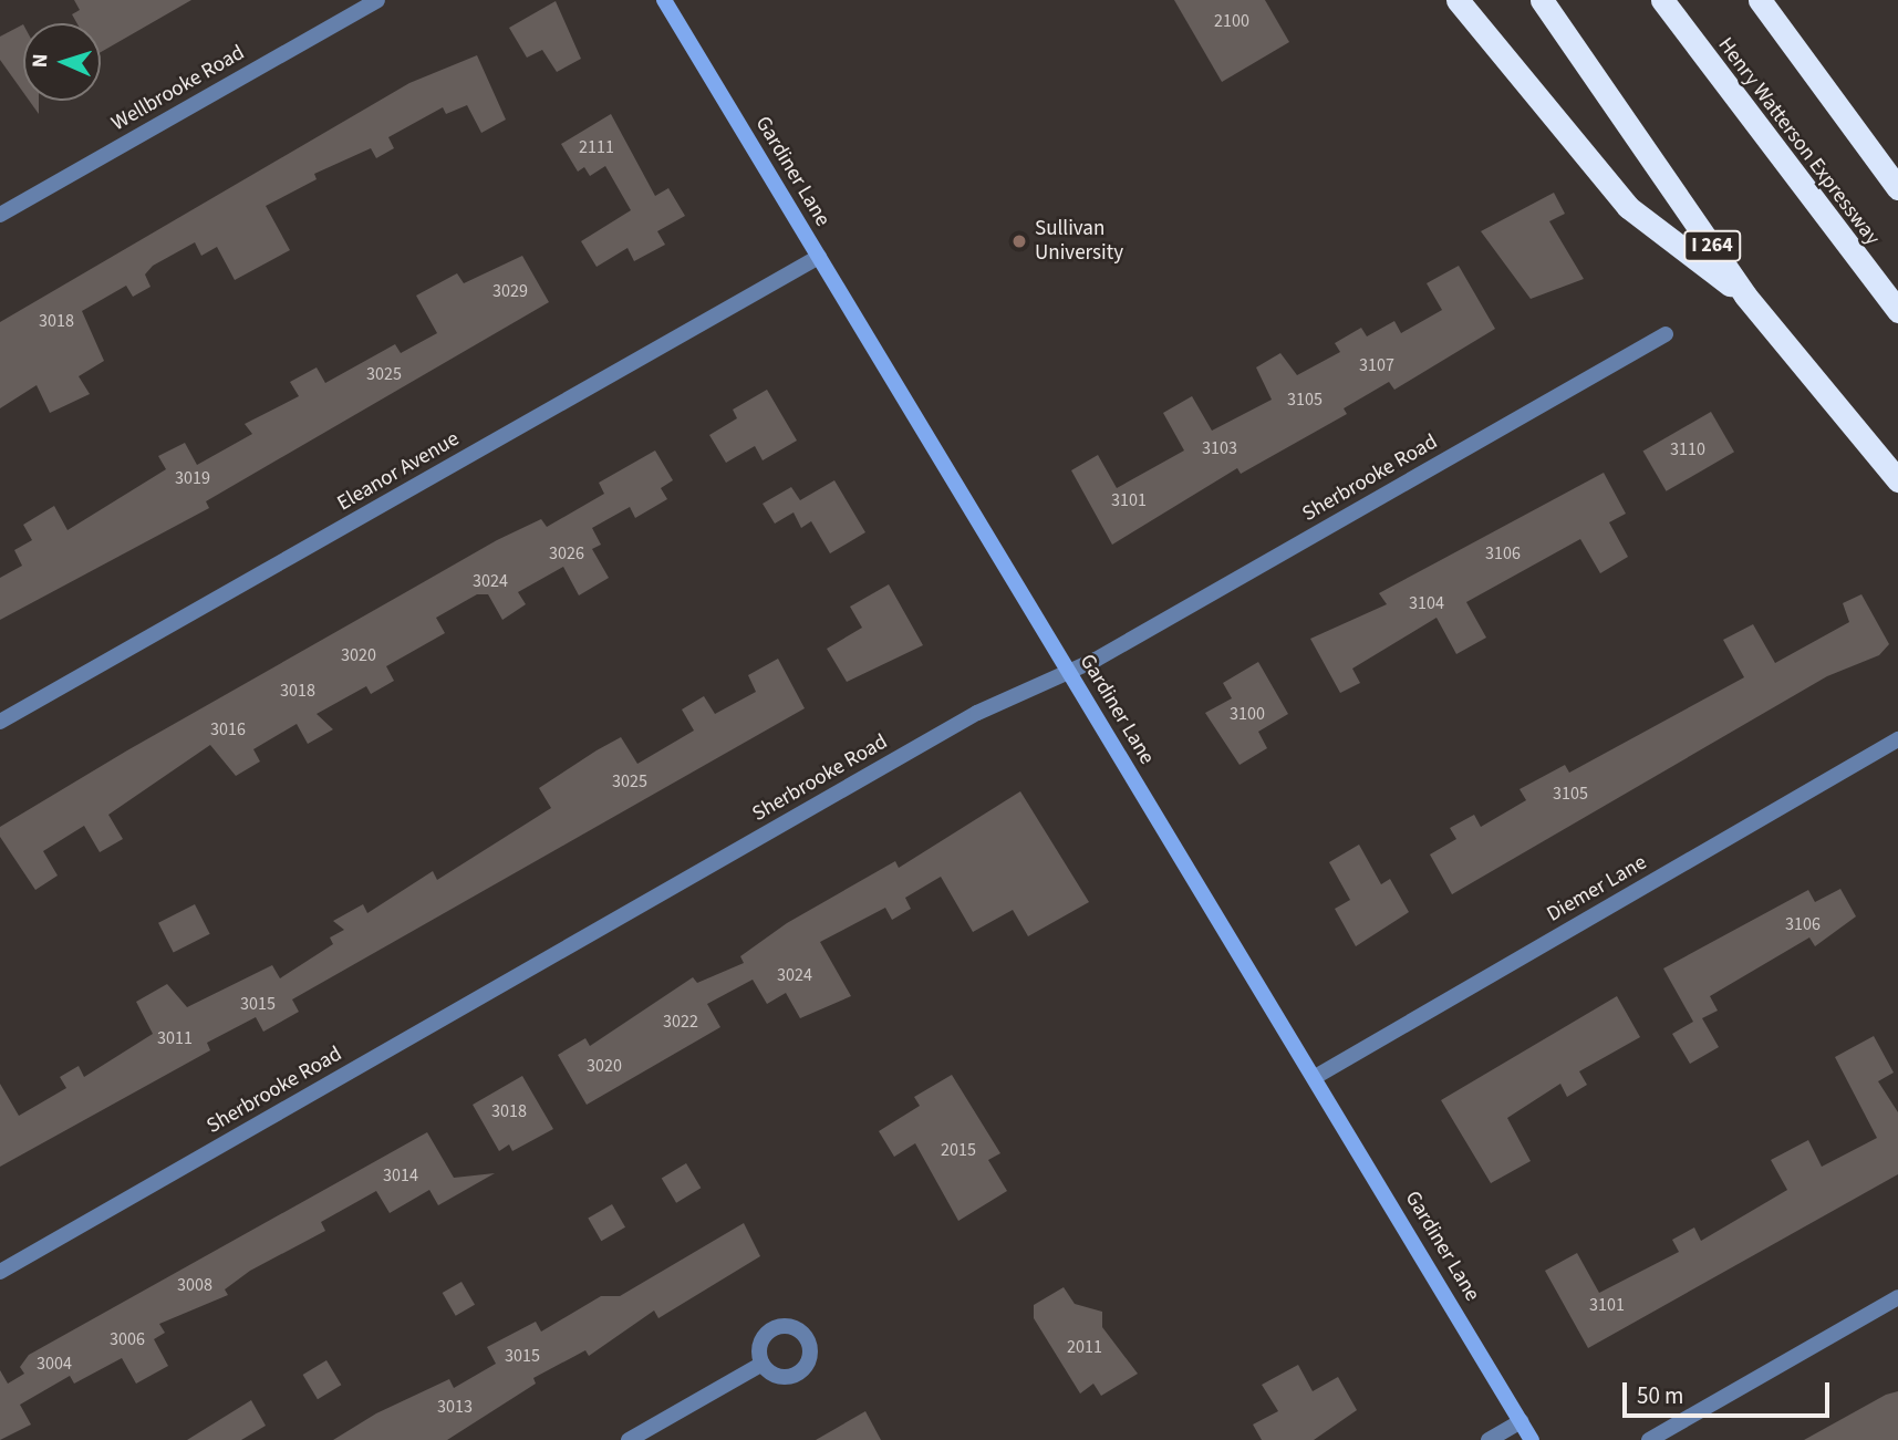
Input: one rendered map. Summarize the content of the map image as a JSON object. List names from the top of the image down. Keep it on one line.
{"streets":{"highway":["Henry Watterson Expressway","I 264"],"main road":["Gardiner Lane"],"street":["Wellbrooke Road","Eleanor Avenue","Sherbrooke Road","Diemer Lane"]},"crossings":[["Gardiner Lane","Eleanor Avenue"],["Gardiner Lane","Sherbrooke Road"],["Gardiner Lane","Diemer Lane"]],"places":["Sullivan University"],"house_numbers":["2100","2111","3029","3018","3107","3025","3105","3103","3110","3019","3101","3026","3106","3024","3104","3020","3018","3100","3016","3025","3105","3106","3024","3015","3022","3011","3020","3018","2015","3014","3008","3101","3006","2011","3015","3004","3013"],"scale_bar":"50 m","north":"left"}
